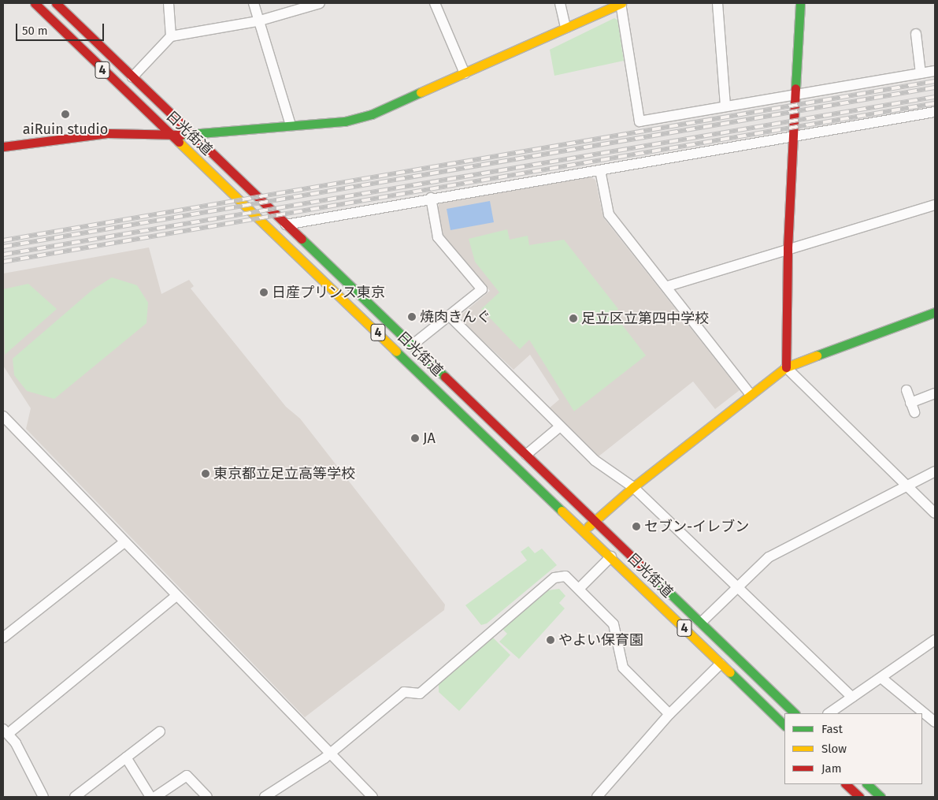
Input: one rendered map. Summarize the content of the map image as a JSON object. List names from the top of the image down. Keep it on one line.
{"streets":{"main road":["4","日光街道"]},"places":["aiRuin studio","日産プリンス東京","焼肉きんぐ","足立区立第四中学校","JA","東京都立足立高等学校","セブン-イレブン","やよい保育園"],"legend":["Fast","Slow","Jam"],"scale_bar":"50 m"}
